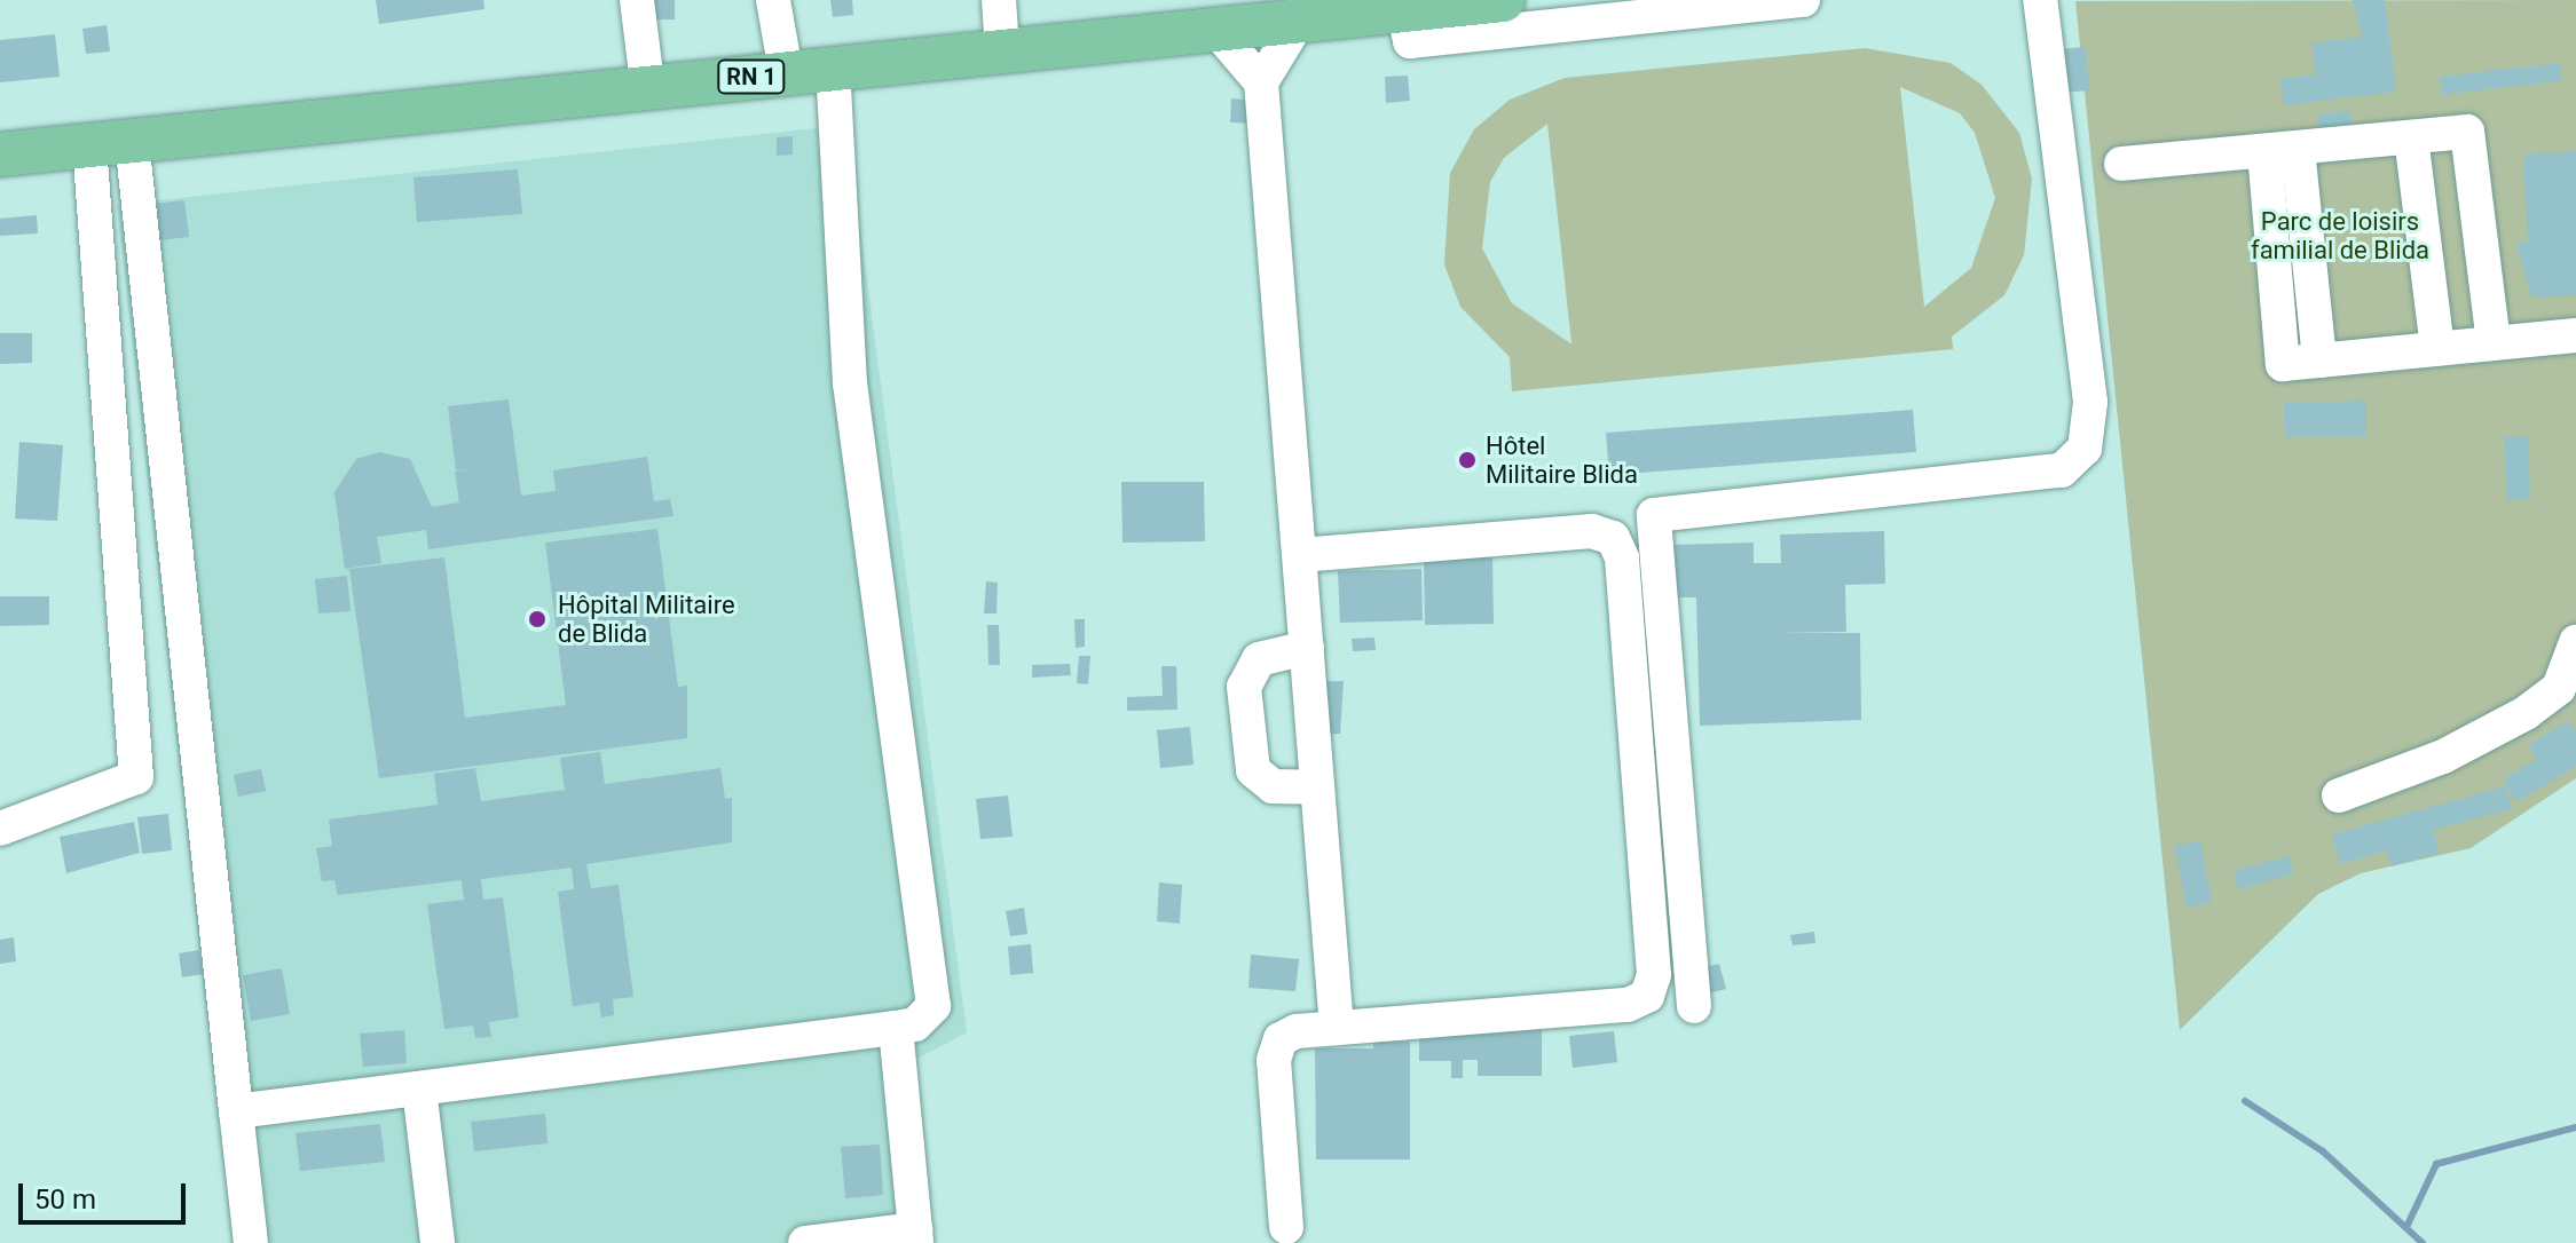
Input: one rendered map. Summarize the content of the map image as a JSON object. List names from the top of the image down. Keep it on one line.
{"streets":{"main road":["RN 1"]},"parks":["Parc de loisirs familial de Blida"],"places":["Hôtel Militaire Blida","Hôpital Militaire de Blida"],"scale_bar":"50 m"}
